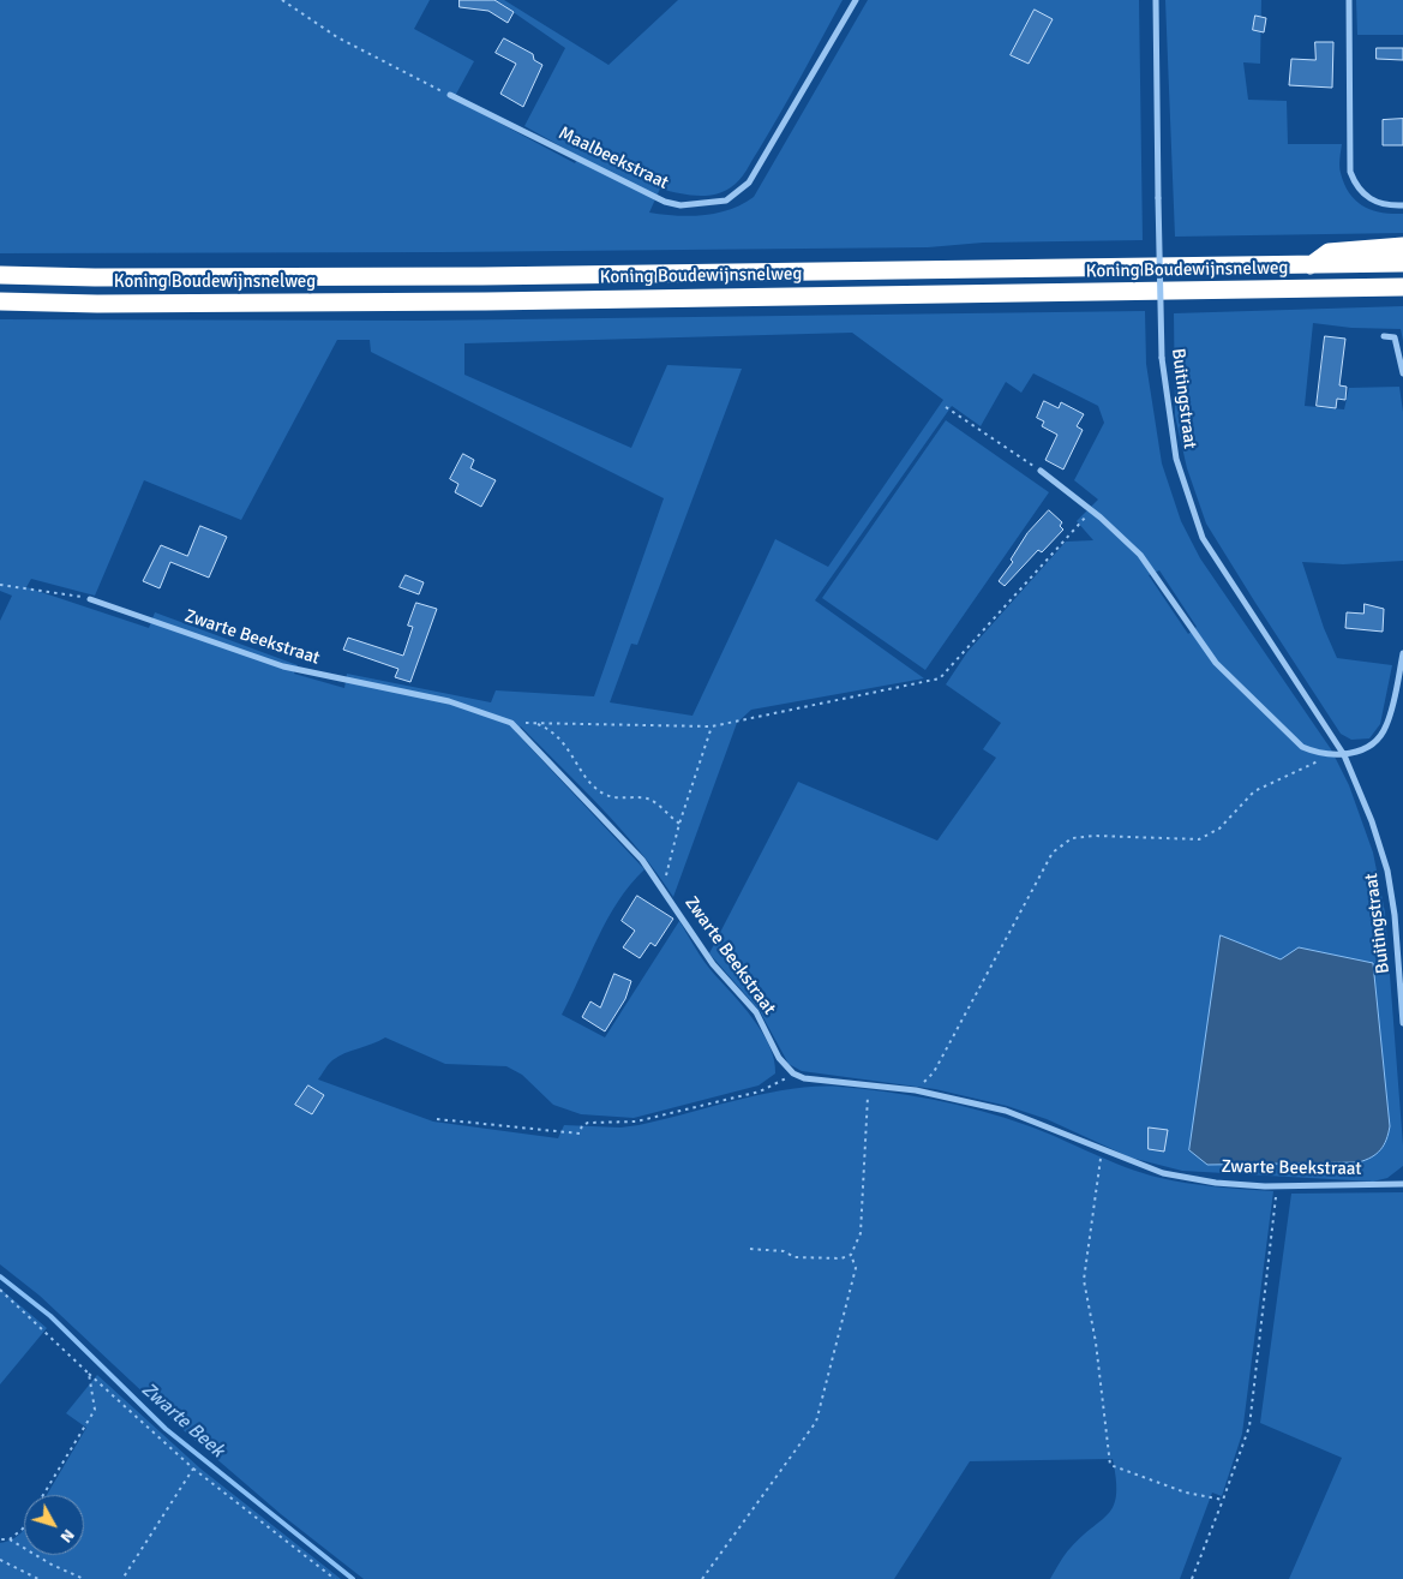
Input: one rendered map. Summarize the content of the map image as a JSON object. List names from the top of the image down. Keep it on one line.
{"streets":{"highway":["Koning Boudewijnsnelweg"],"street":["Maalbeekstraat","Buitingstraat","Zwarte Beekstraat"]},"water":["Zwarte Beek"],"north":"bottom right"}
